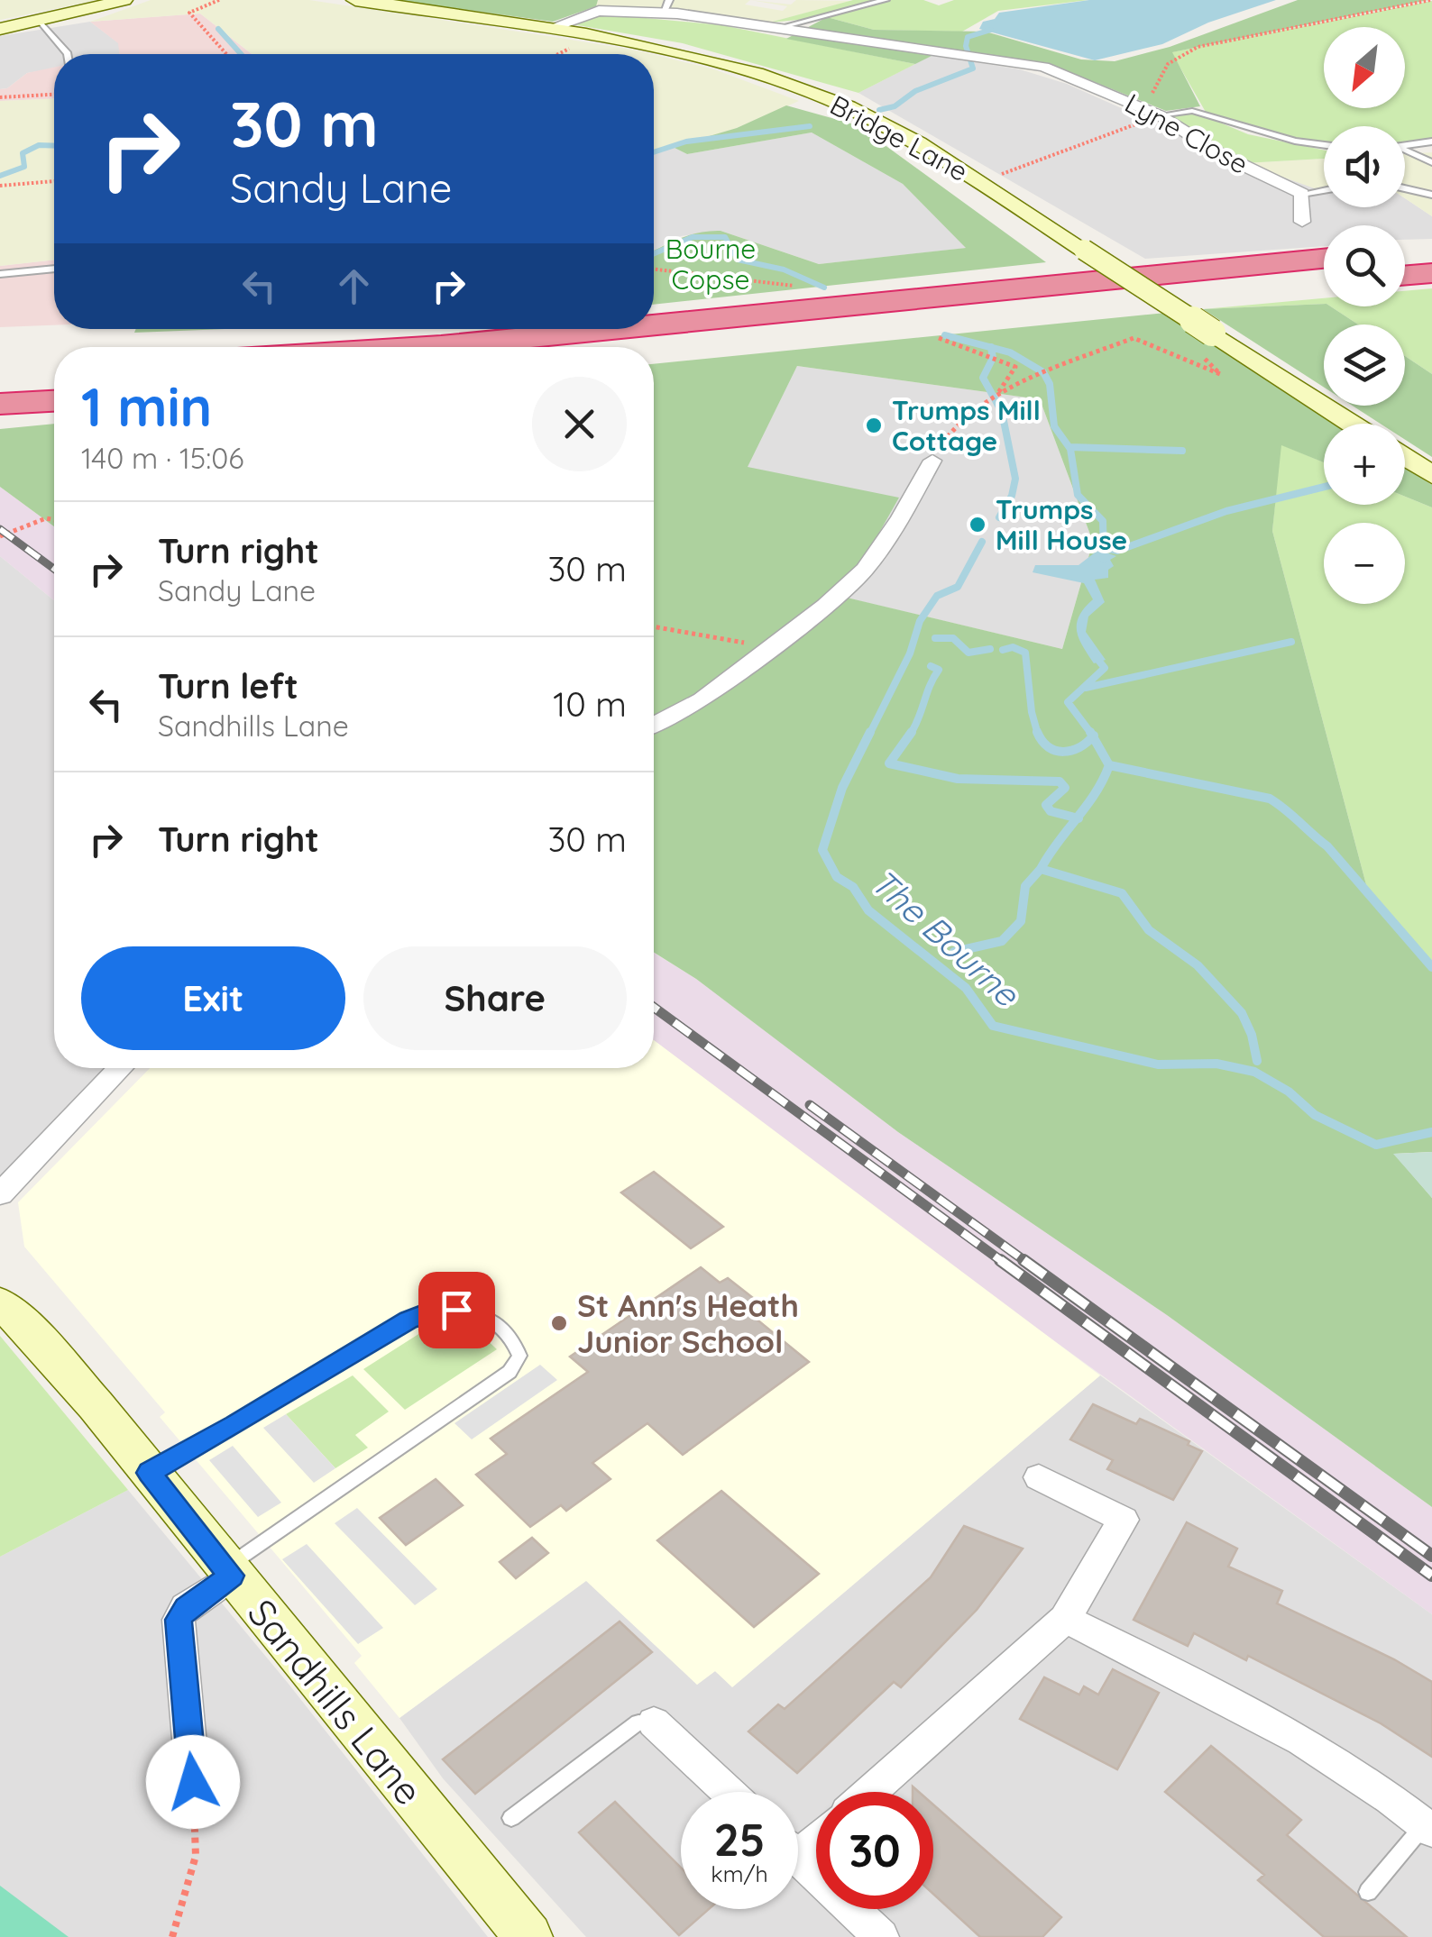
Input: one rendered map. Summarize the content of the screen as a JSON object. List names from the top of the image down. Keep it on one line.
{"streets":{"street":["Lyne Close","Bridge Lane","Sandhills Lane"]},"crossings":[["Lyne Close","Bridge Lane"]],"water":["The Bourne"],"parks":["Bourne Copse"],"places":["Trumps Mill Cottage","Trumps Mill House","St Ann's Heath Junior School"],"north":"bottom left","page":{"map_buttons":["+","−"],"turn":["30 m","Sandy Lane"],"heading":["1 min","140 m · 15:06"],"list":[{"name":"Turn right","note":"Sandy Lane","value":"30 m"},{"name":"Turn left","note":"Sandhills Lane","value":"10 m"},{"name":"Turn right","value":"30 m"}],"buttons":["Exit","Share"],"speed":"25 km/h","limit":"30"}}
